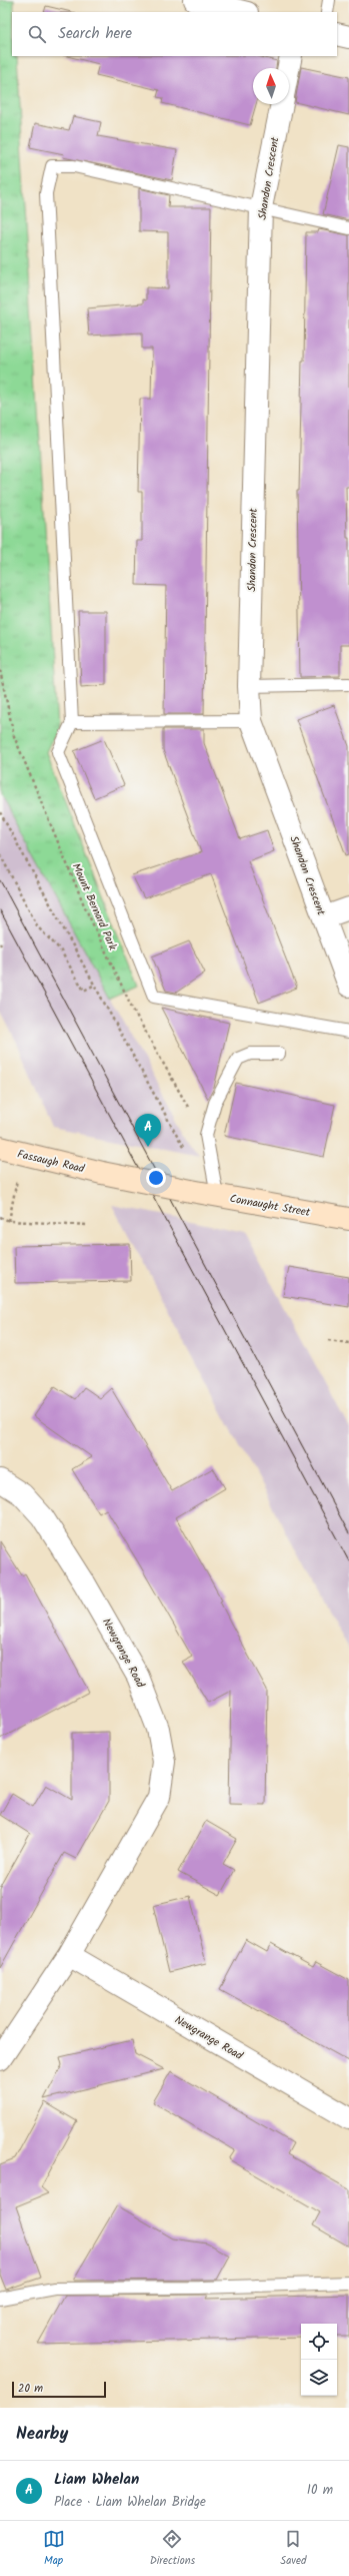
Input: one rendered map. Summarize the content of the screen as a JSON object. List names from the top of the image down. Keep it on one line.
{"streets":{"street":["Shandon Crescent","Fassaugh Road","Connaught Street","Newgrange Road"],"path":["Mount Bernard Park"]},"crossings":[["Fassaugh Road","Connaught Street"]],"scale_bar":"20 m","north":"top","page":{"search":"Search here","pins":"A","scale":"20 m","heading":"Nearby","list":[{"mark":"A","name":"Liam Whelan","note":"Place · Liam Whelan Bridge","value":"10 m"}],"nav":["Map","Directions","Saved"]}}
